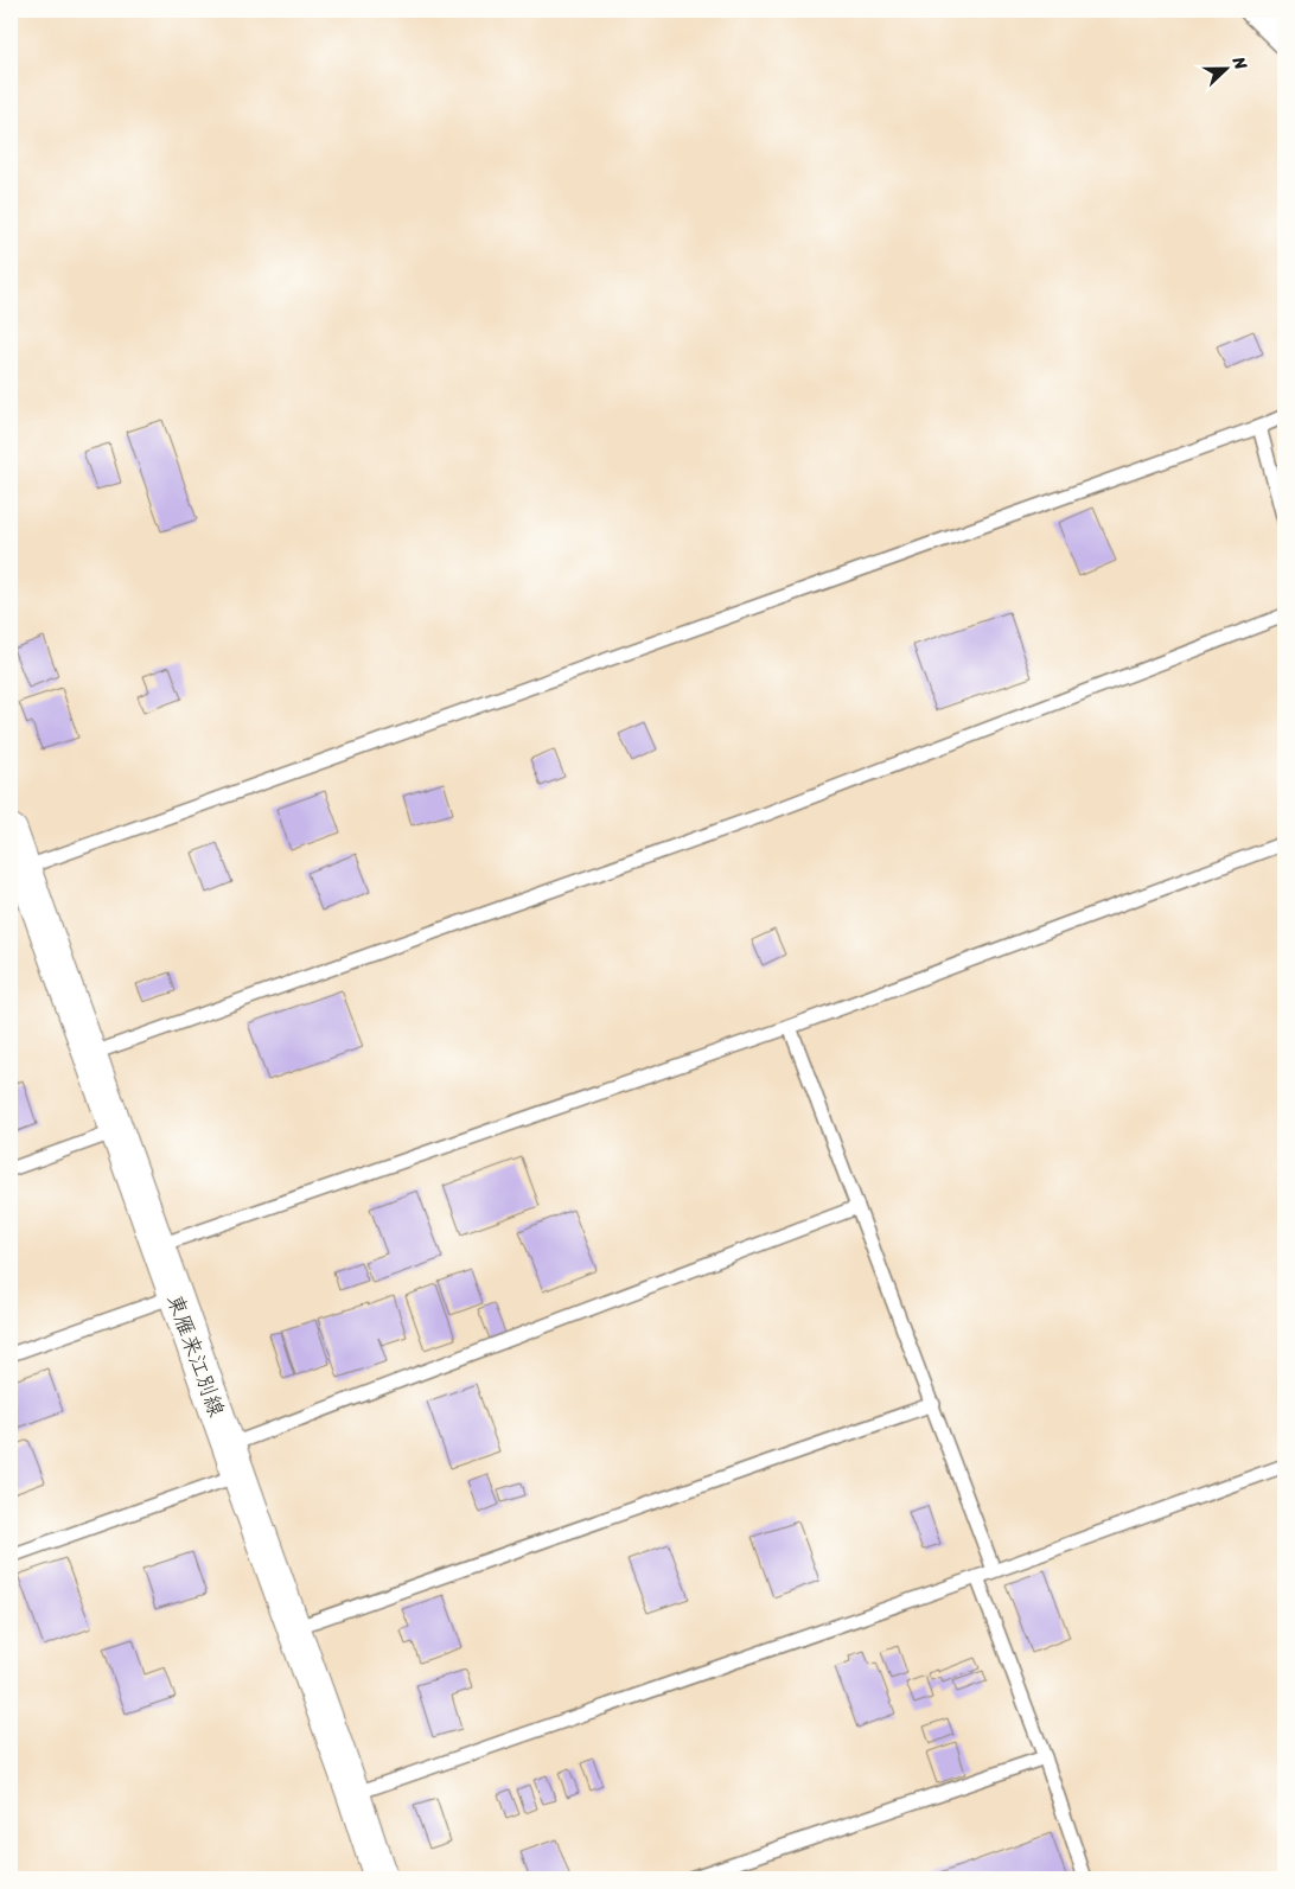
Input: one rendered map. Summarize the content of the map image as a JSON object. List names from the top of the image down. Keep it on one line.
{"streets":{"main road":["東雁来江別線"]},"north":"right"}
